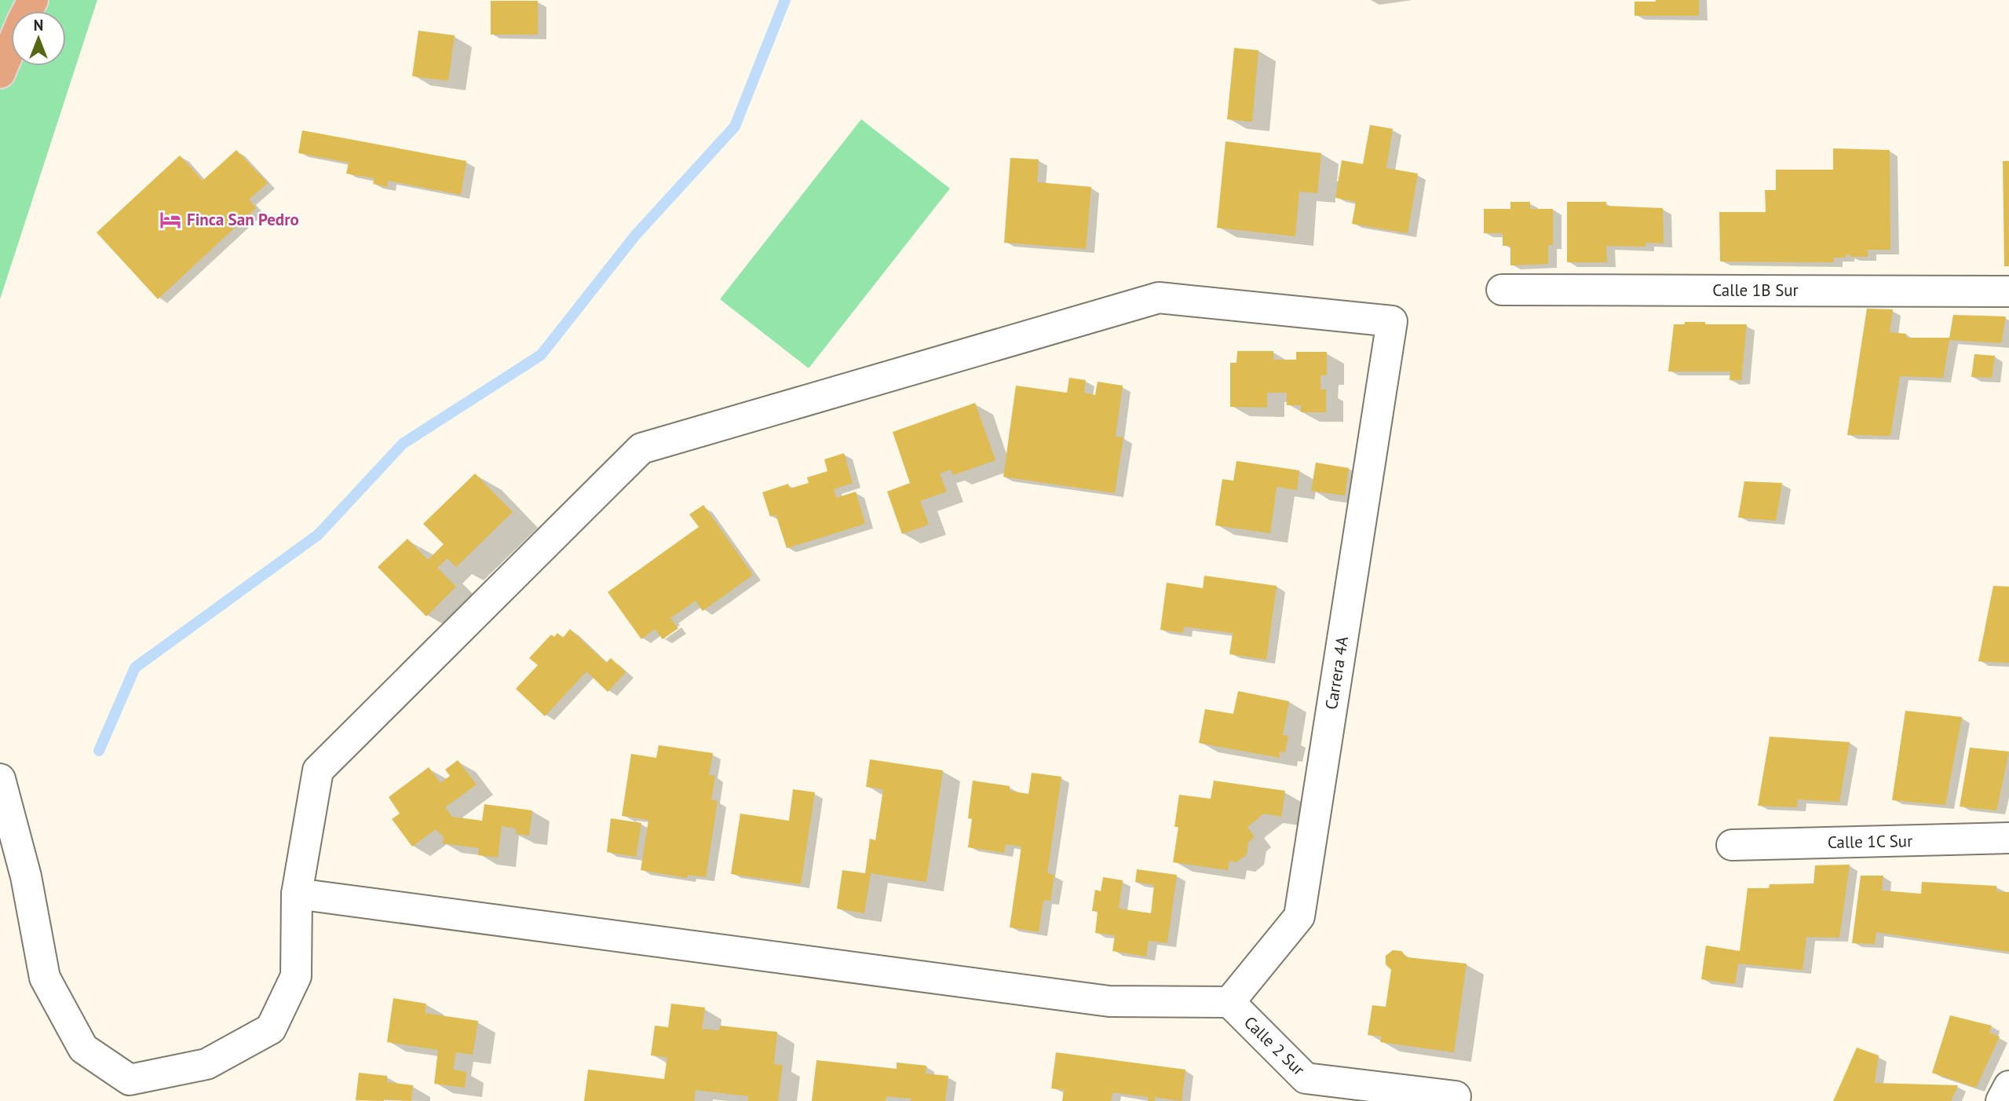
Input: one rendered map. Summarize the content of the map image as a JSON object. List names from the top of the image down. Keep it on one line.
{"streets":{"street":["Calle 1B Sur","Carrera 4A","Calle 1C Sur","Calle 2 Sur"]},"crossings":[["Carrera 4A","Calle 2 Sur"]],"places":{"hotel":["Finca San Pedro"]},"north":"top"}
